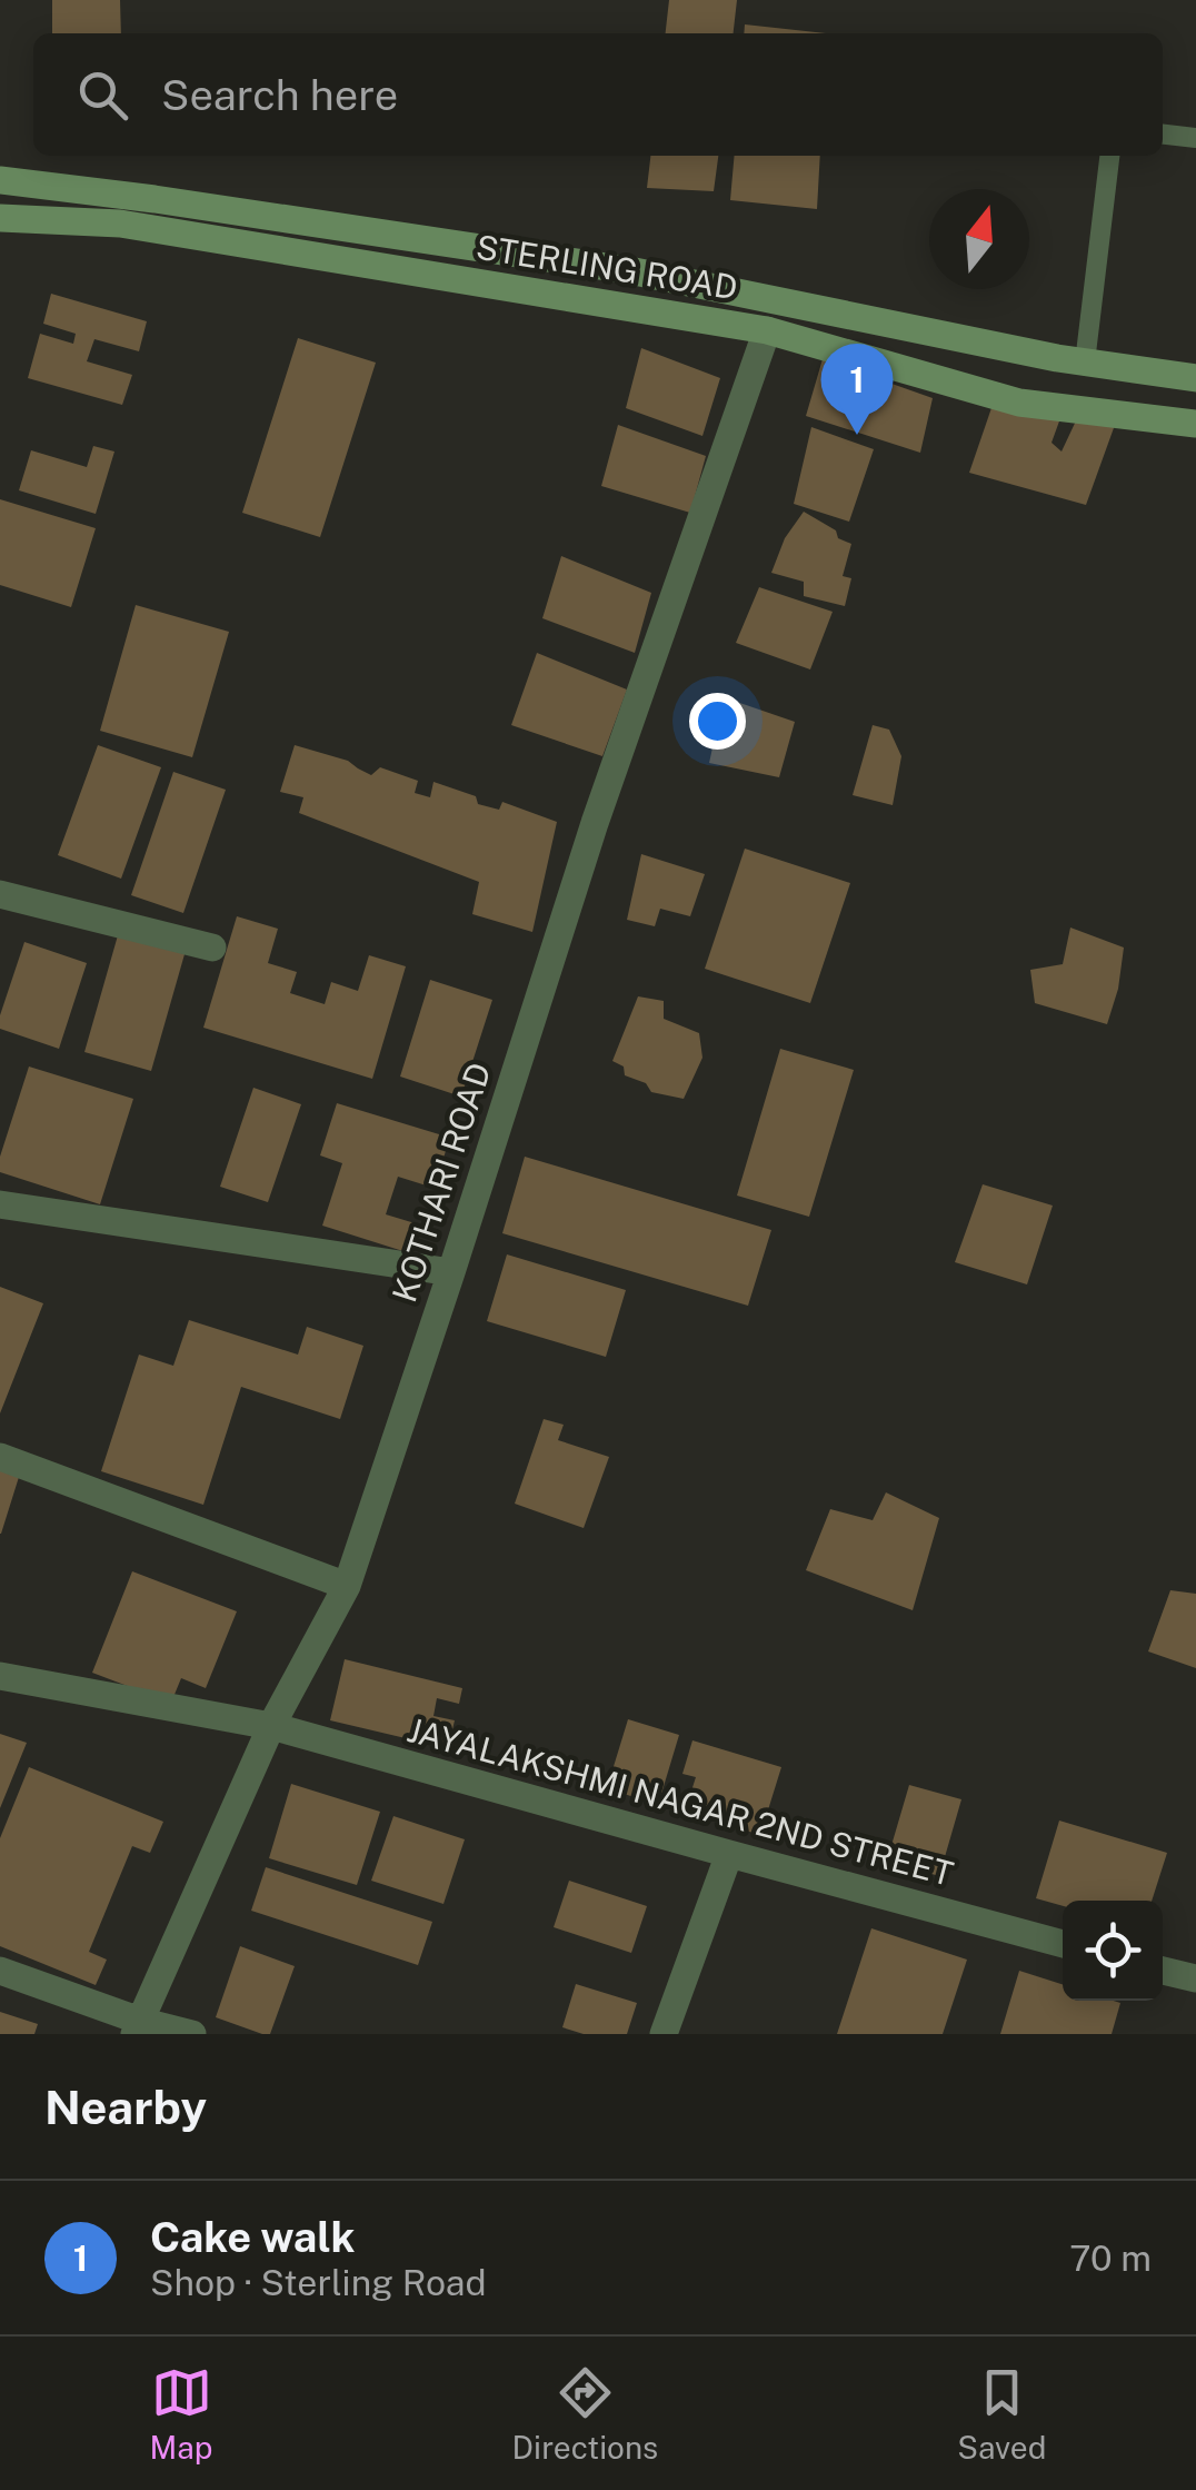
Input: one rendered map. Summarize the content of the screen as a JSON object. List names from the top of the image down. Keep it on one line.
{"streets":{"main road":["STERLING ROAD"],"street":["KOTHARI ROAD","JAYALAKSHMI NAGAR 2ND STREET"]},"crossings":[["STERLING ROAD","KOTHARI ROAD"],["KOTHARI ROAD","JAYALAKSHMI NAGAR 2ND STREET"]],"north":"top","page":{"search":"Search here","pins":"1","heading":"Nearby","list":[{"mark":"1","name":"Cake walk","note":"Shop · Sterling Road","value":"70 m"}],"nav":["Map","Directions","Saved"]}}
